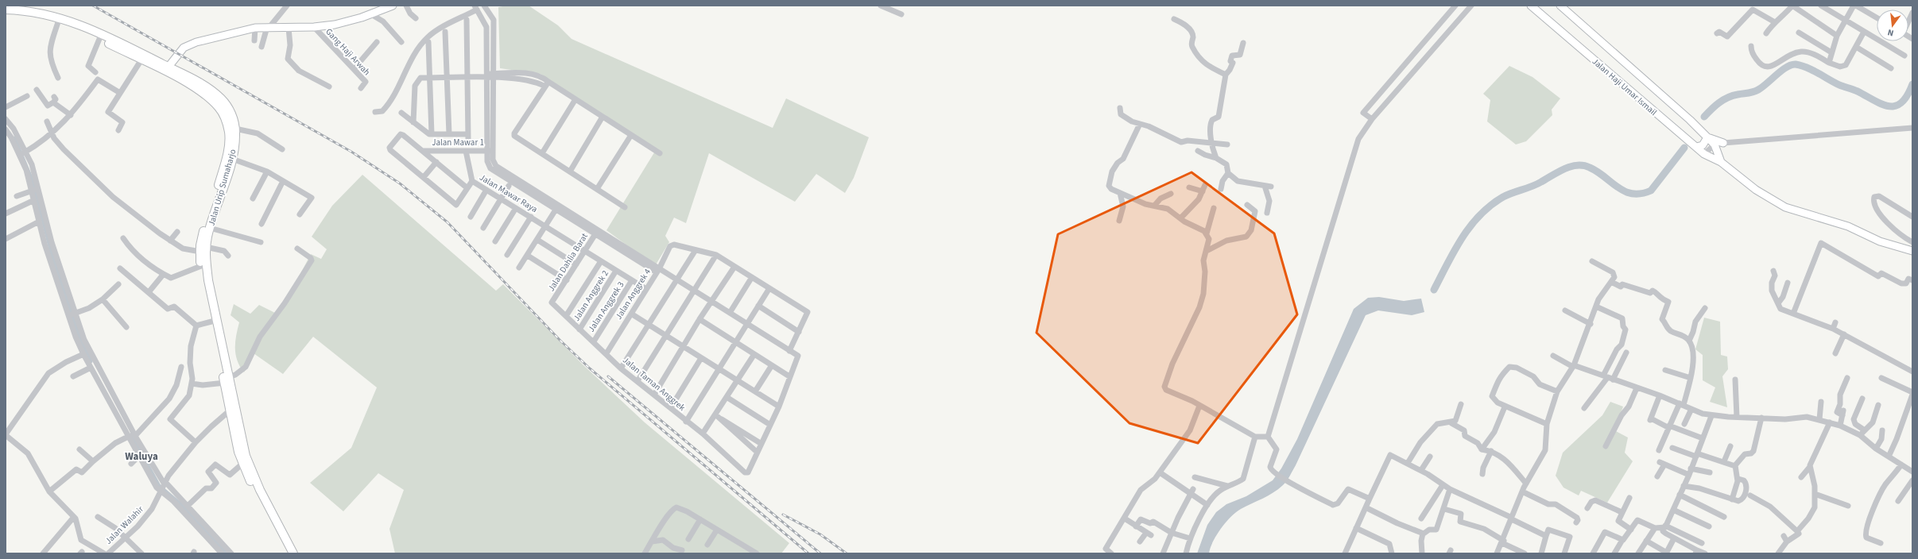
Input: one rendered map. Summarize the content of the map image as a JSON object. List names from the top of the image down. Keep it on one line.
{"streets":{"highway":["Jalan Urip Sumaharjo"],"main road":["Jalan Haji Umar Ismail"],"street":["Gang Haji Arwah","Jalan Mawar 1","Jalan Mawar Raya","Jalan Dahlia Barat","Jalan Anggrek 4","Jalan Anggrek 2","Jalan Anggrek 3","Jalan Taman Anggrek","Jalan Walahir"]},"crossings":[["Jalan Mawar 1","Jalan Mawar Raya"],["Jalan Urip Sumaharjo","Jalan Walahir"],["Jalan Mawar Raya","Jalan Dahlia Barat"],["Jalan Mawar Raya","Jalan Anggrek 4"],["Jalan Mawar Raya","Jalan Anggrek 2"],["Jalan Mawar Raya","Jalan Anggrek 3"],["Jalan Dahlia Barat","Jalan Taman Anggrek"],["Jalan Anggrek 4","Jalan Taman Anggrek"],["Jalan Anggrek 2","Jalan Taman Anggrek"],["Jalan Anggrek 3","Jalan Taman Anggrek"]],"districts":["Waluya"],"north":"bottom"}
